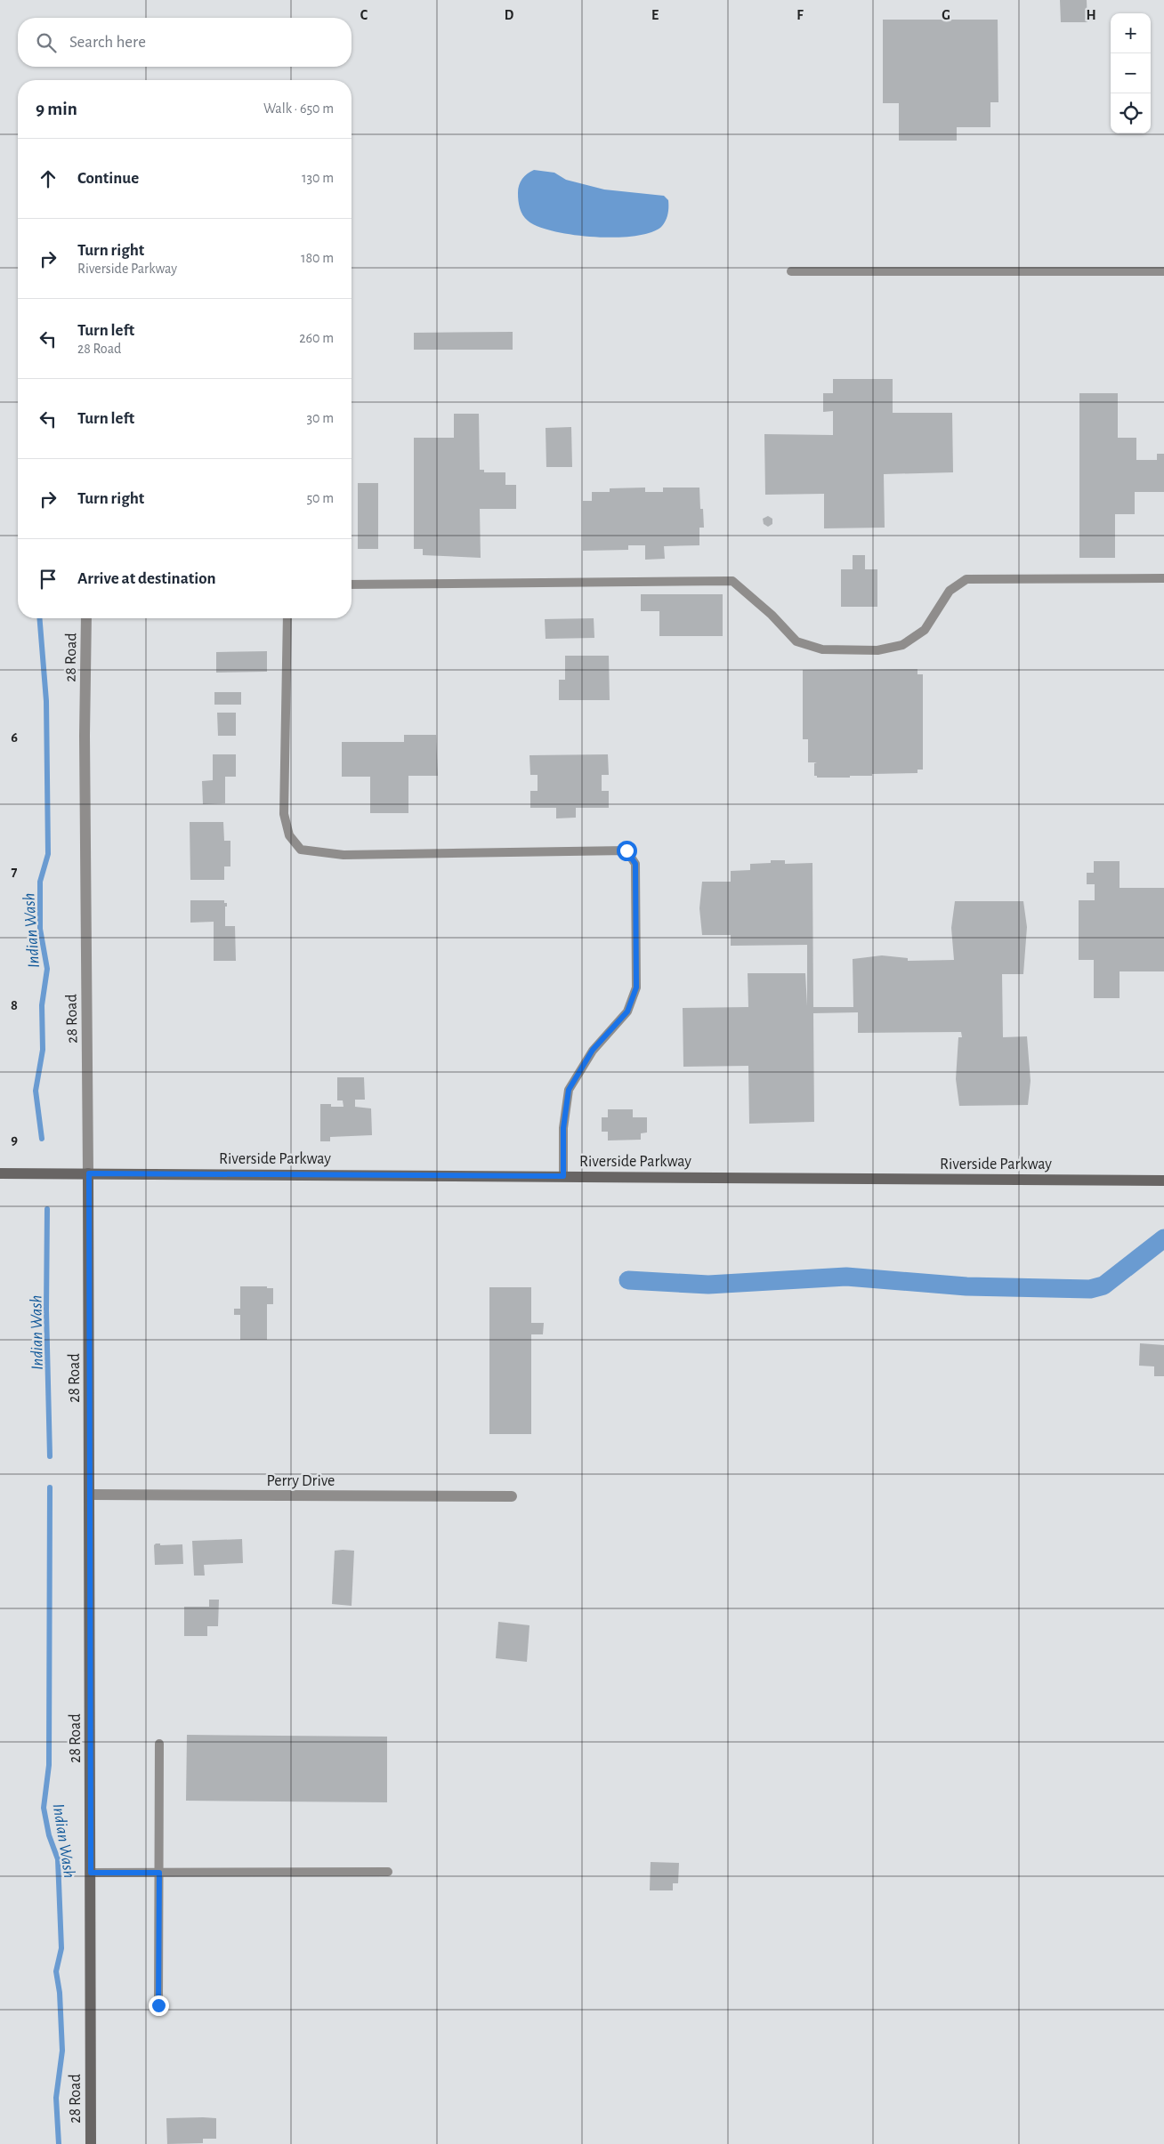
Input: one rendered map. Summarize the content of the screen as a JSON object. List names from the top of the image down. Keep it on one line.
{"streets":{"main road":["28 Road","Riverside Parkway"],"street":["Perry Drive"]},"crossings":[["28 Road","Riverside Parkway"],["28 Road","Perry Drive"]],"water":["Indian Wash"],"page":{"map_buttons":["+","−"],"search":"Search here","heading":["9 min","Walk · 650 m"],"list":[["Continue","130 m"],["Turn right","Riverside Parkway","180 m"],["Turn left","28 Road","260 m"],["Turn left","30 m"],["Turn right","50 m"],"Arrive at destination"]},"grid":{"columns":["C","D","E","F","G","H"],"rows":["6","7","8","9"]}}
